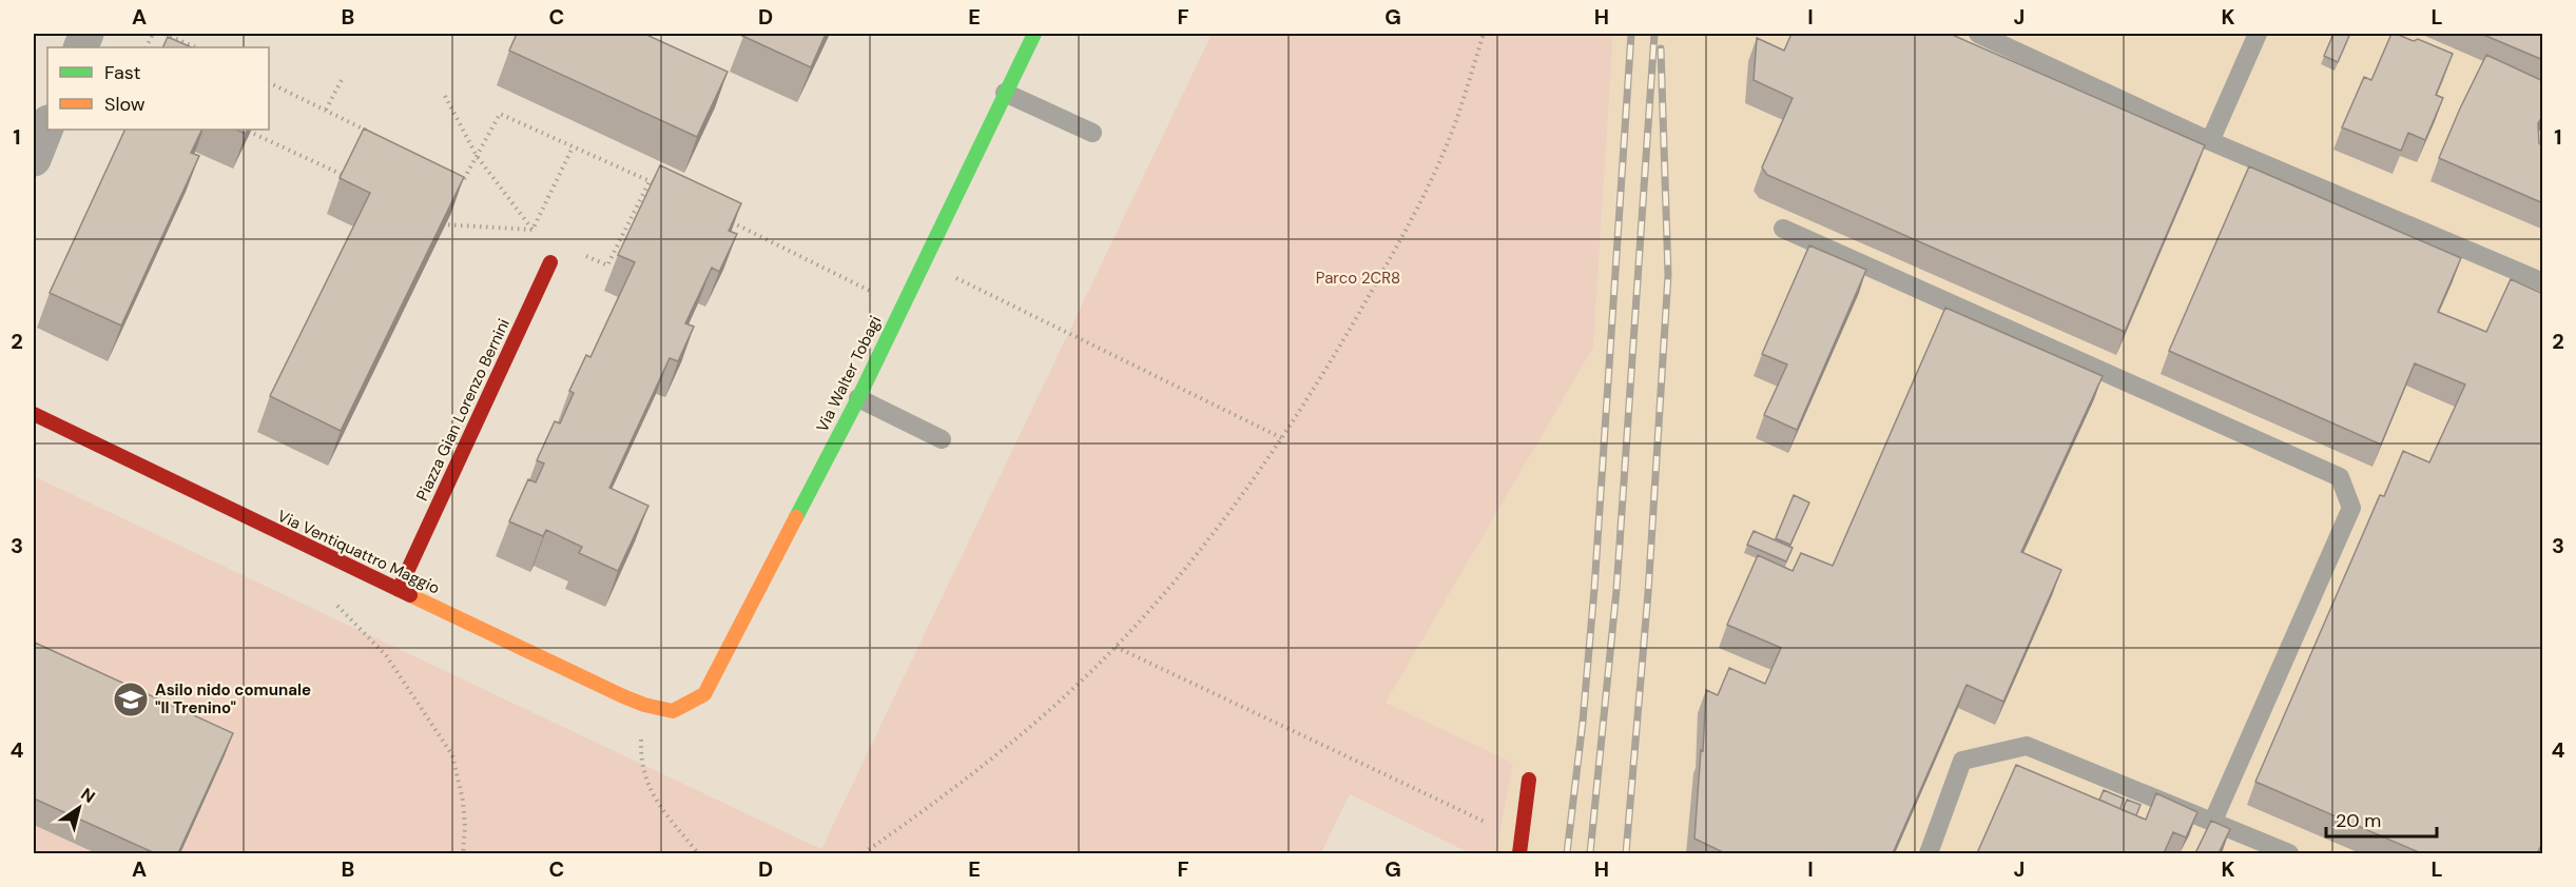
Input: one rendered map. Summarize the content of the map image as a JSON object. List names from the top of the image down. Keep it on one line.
{"streets":{"street":["Via Walter Tobagi","Piazza Gian Lorenzo Bernini","Via Ventiquattro Maggio"]},"crossings":[["Via Walter Tobagi","Via Ventiquattro Maggio"],["Piazza Gian Lorenzo Bernini","Via Ventiquattro Maggio"]],"parks":["Parco 2CR8"],"places":{"school or university":["Asilo nido comunale \"Il Trenino\""]},"legend":["Fast","Slow"],"scale_bar":"20 m","north":"top right","grid":{"columns":["A","B","C","D","E","F","G","H","I","J","K","L"],"rows":["1","2","3","4"]}}
